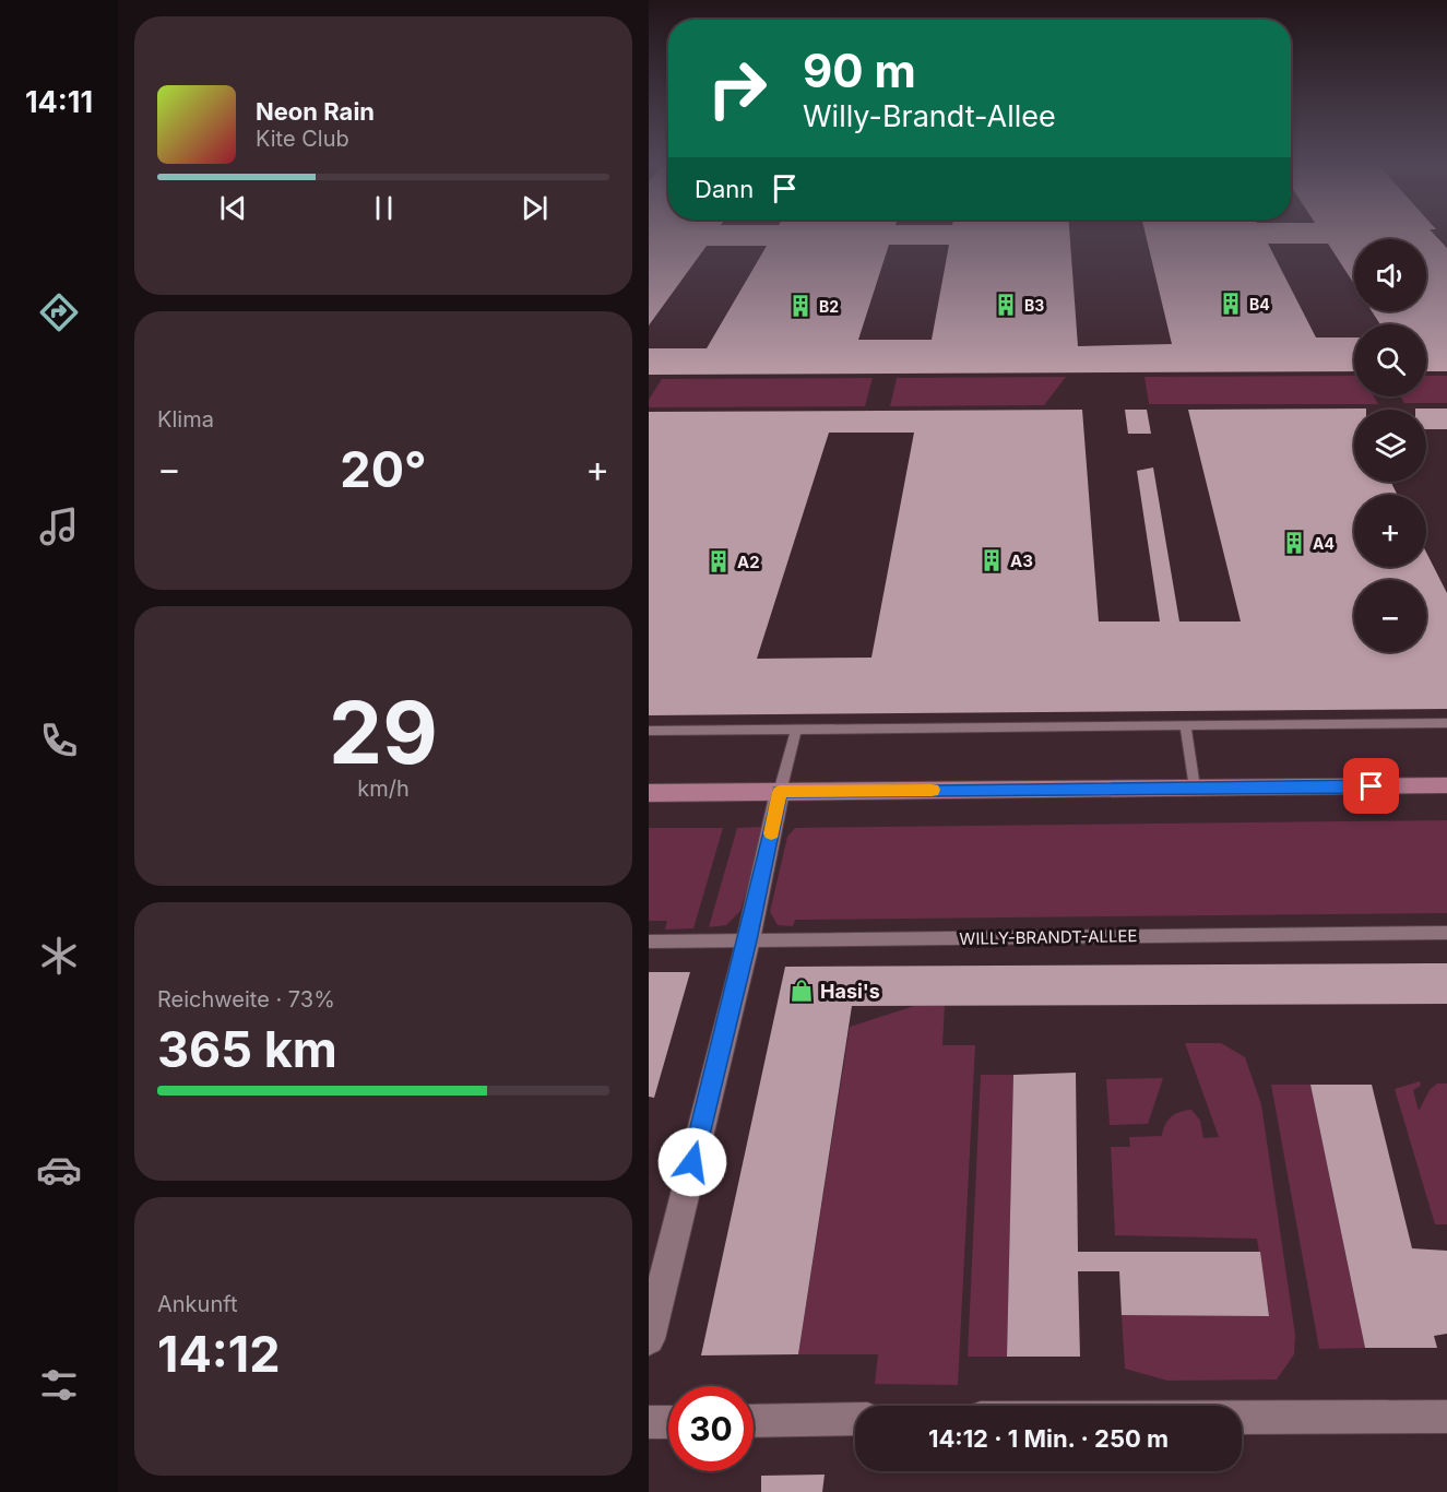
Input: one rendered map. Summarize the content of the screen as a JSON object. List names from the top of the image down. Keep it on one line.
{"streets":{"lane":["WILLY-BRANDT-ALLEE"]},"places":{"building":["B4","B3","B2","A4","A3","A2"],"shop":["Hasi's"]},"page":{"tabs":"14:11","turn":["90 m","Willy-Brandt-Allee"],"song":["Neon Rain","Kite Club"],"then":"Dann","map_buttons":["+","−"],"tile":["Klima",["29","km/h"],["Reichweite · 73%","365 km"],["Ankunft","14:12"]],"heat":["−","20°","+"],"limit":"30","trip":"14:12 · 1 Min. · 250 m"}}
